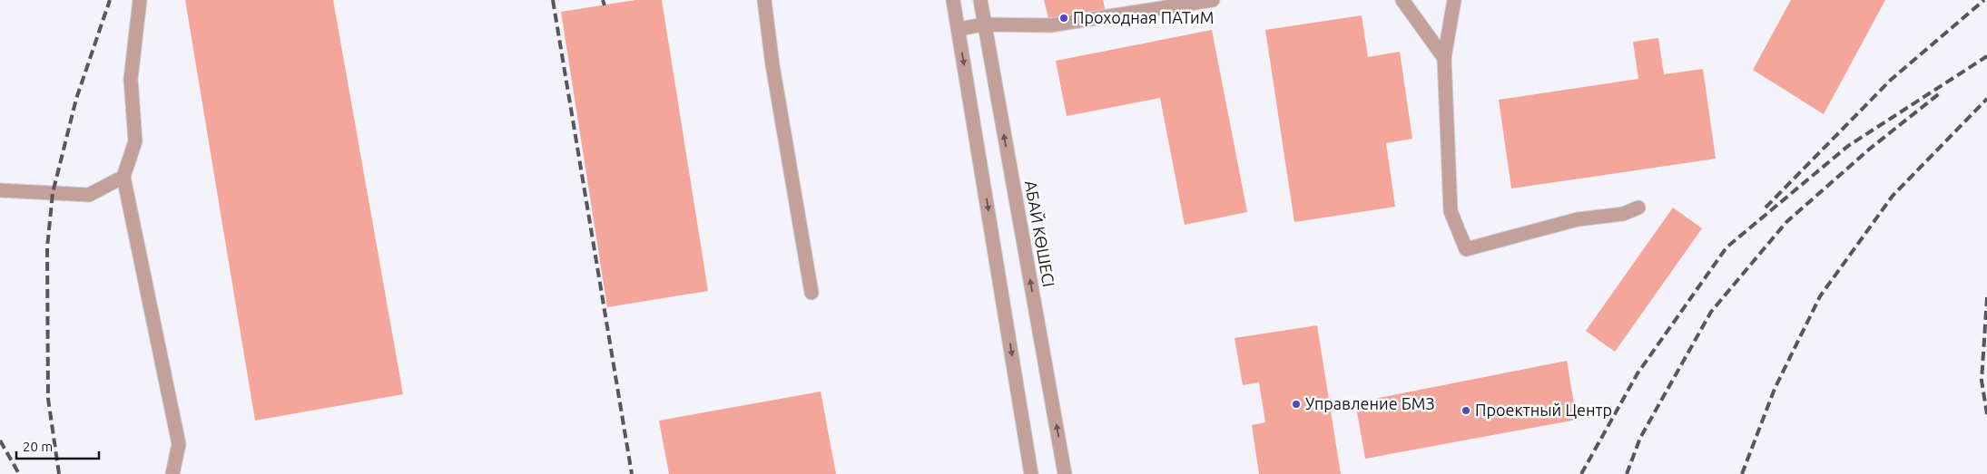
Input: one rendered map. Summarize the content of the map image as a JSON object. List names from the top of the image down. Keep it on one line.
{"streets":{"street":["АБАЙ КӨШЕСІ"]},"places":["Проходная ПАТиМ","Управление БМЗ","Проектный Центр"],"scale_bar":"20 m"}
